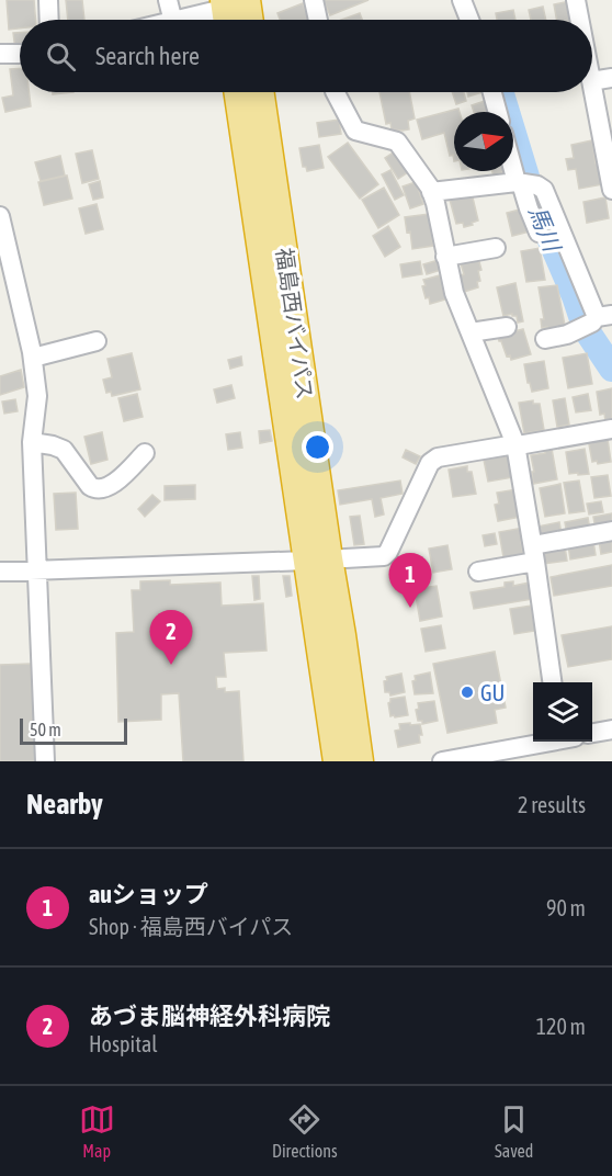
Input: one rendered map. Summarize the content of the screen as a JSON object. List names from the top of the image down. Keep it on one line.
{"streets":{"highway":["福島西バイパス"]},"water":["馬川"],"places":["GU"],"scale_bar":"50 m","north":"right","page":{"search":"Search here","pins":["1","2"],"scale":"50 m","heading":["Nearby","2 results"],"list":[{"mark":"1","name":"auショップ","note":"Shop · 福島西バイパス","value":"90 m"},{"mark":"2","name":"あづま脳神経外科病院","note":"Hospital","value":"120 m"}],"nav":["Map","Directions","Saved"]}}
